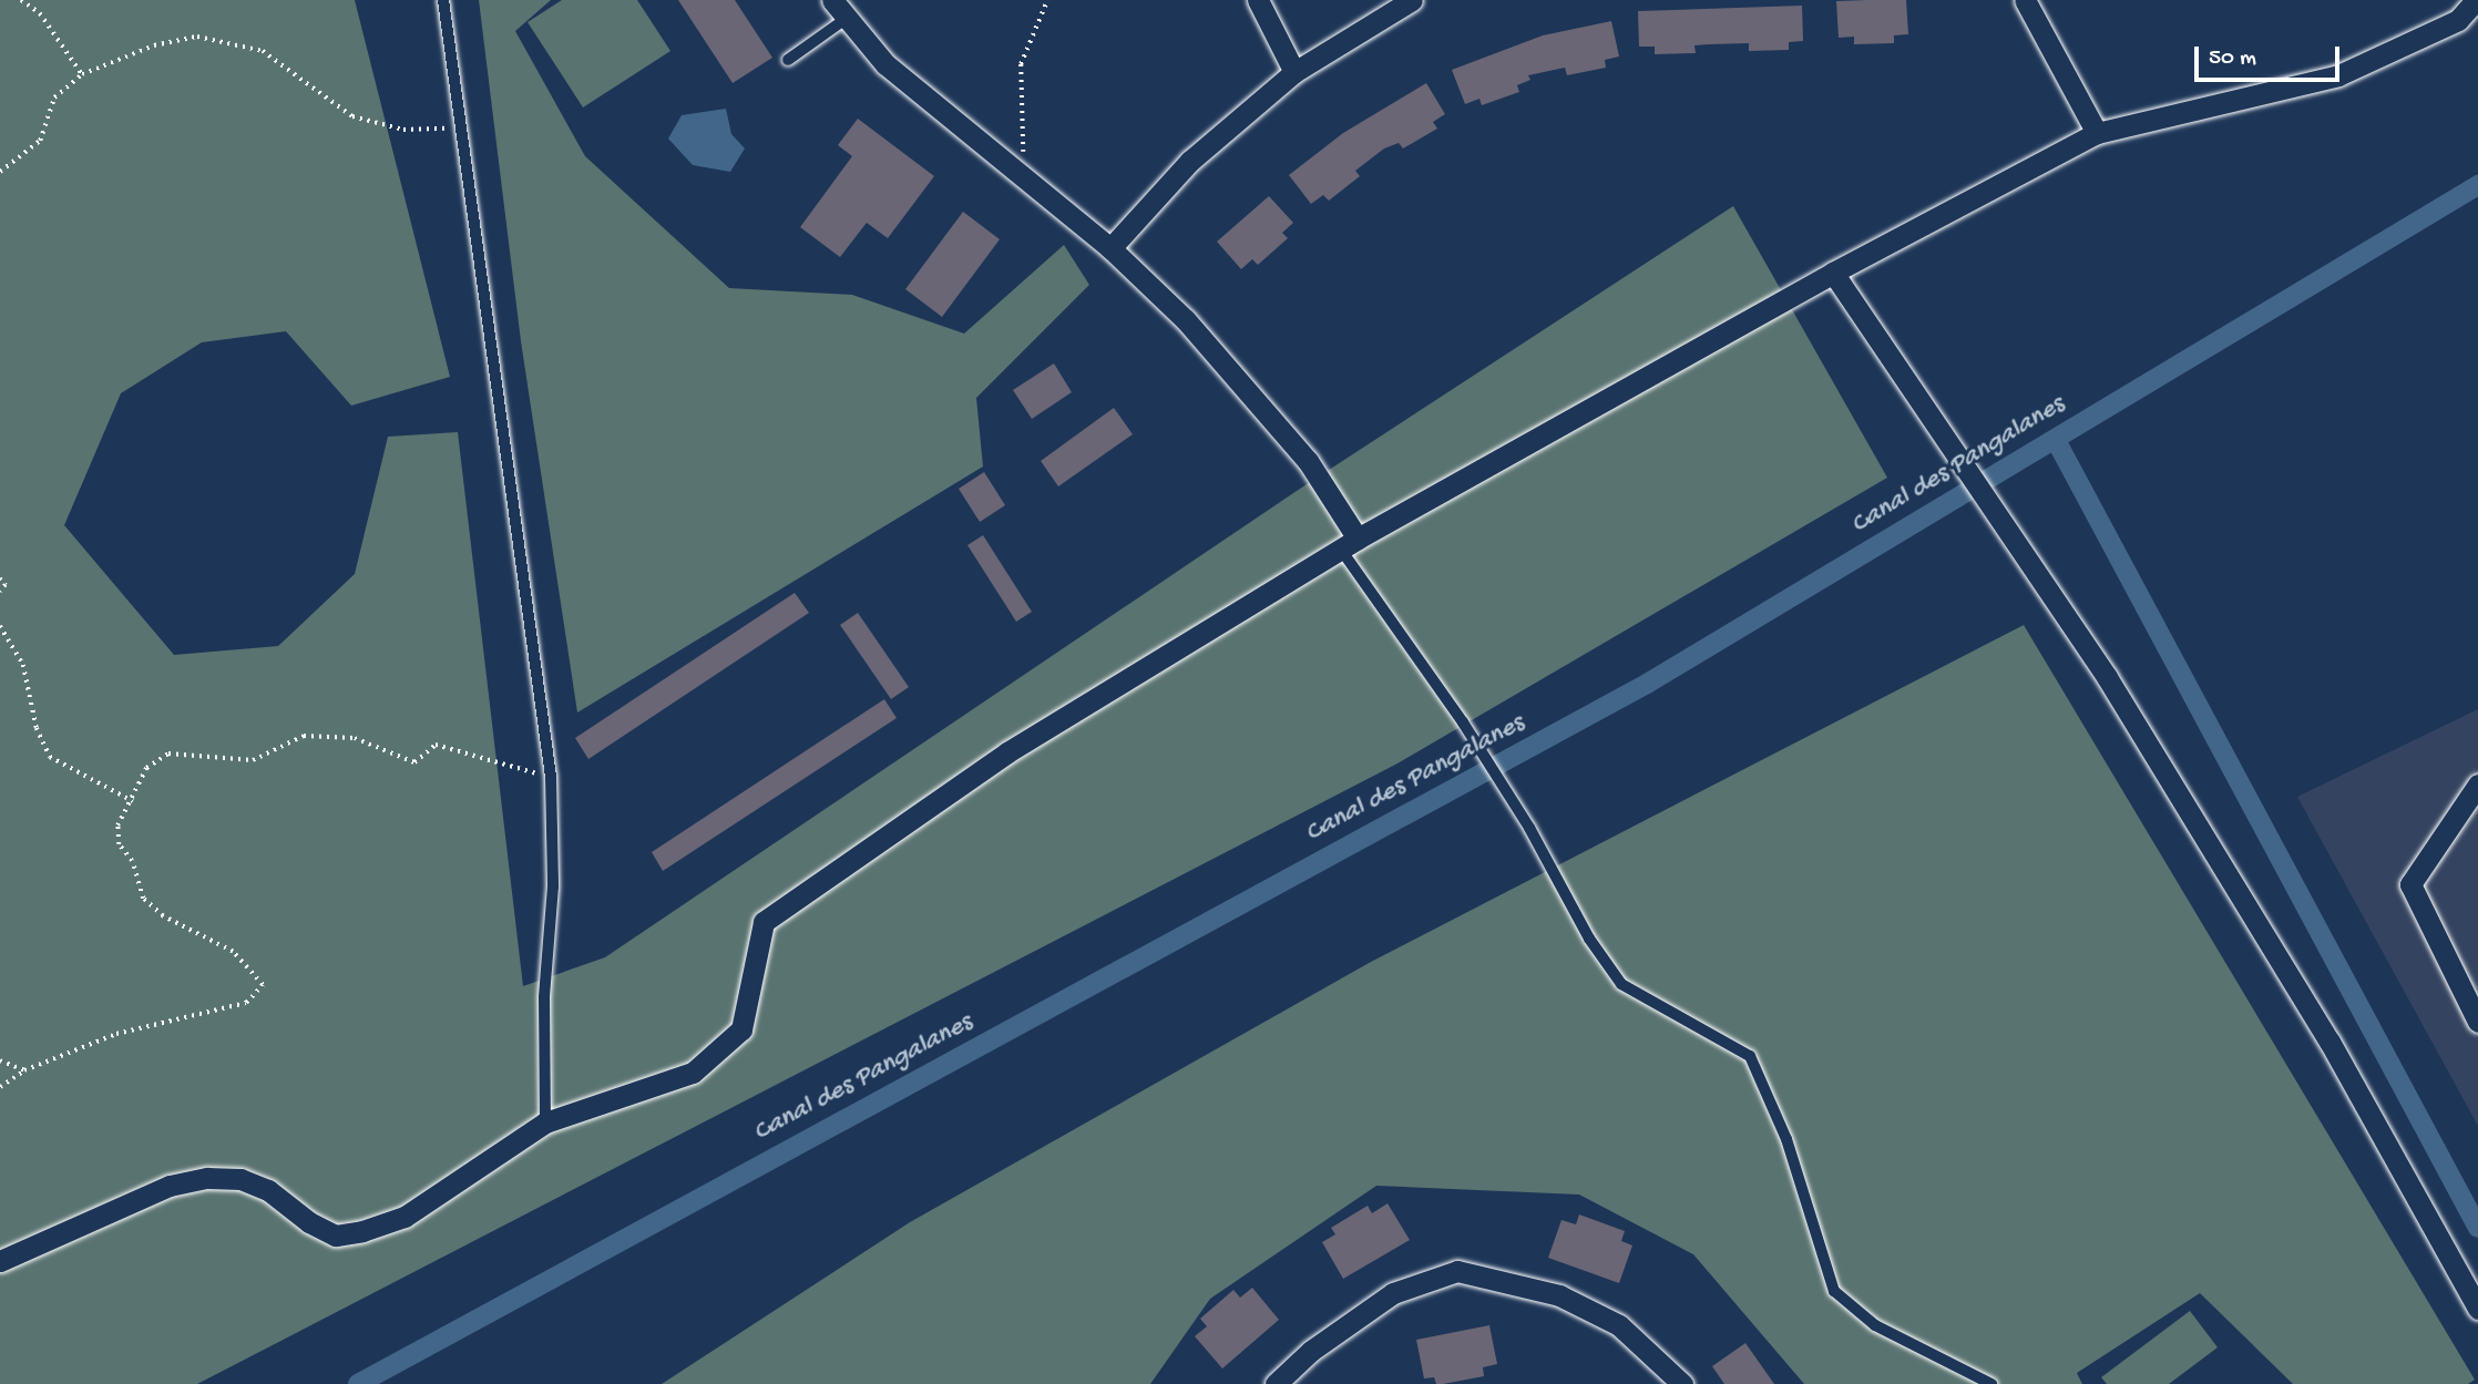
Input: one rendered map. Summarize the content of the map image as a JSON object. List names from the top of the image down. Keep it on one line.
{"water":["Canal des Pangalanes"],"scale_bar":"50 m"}
